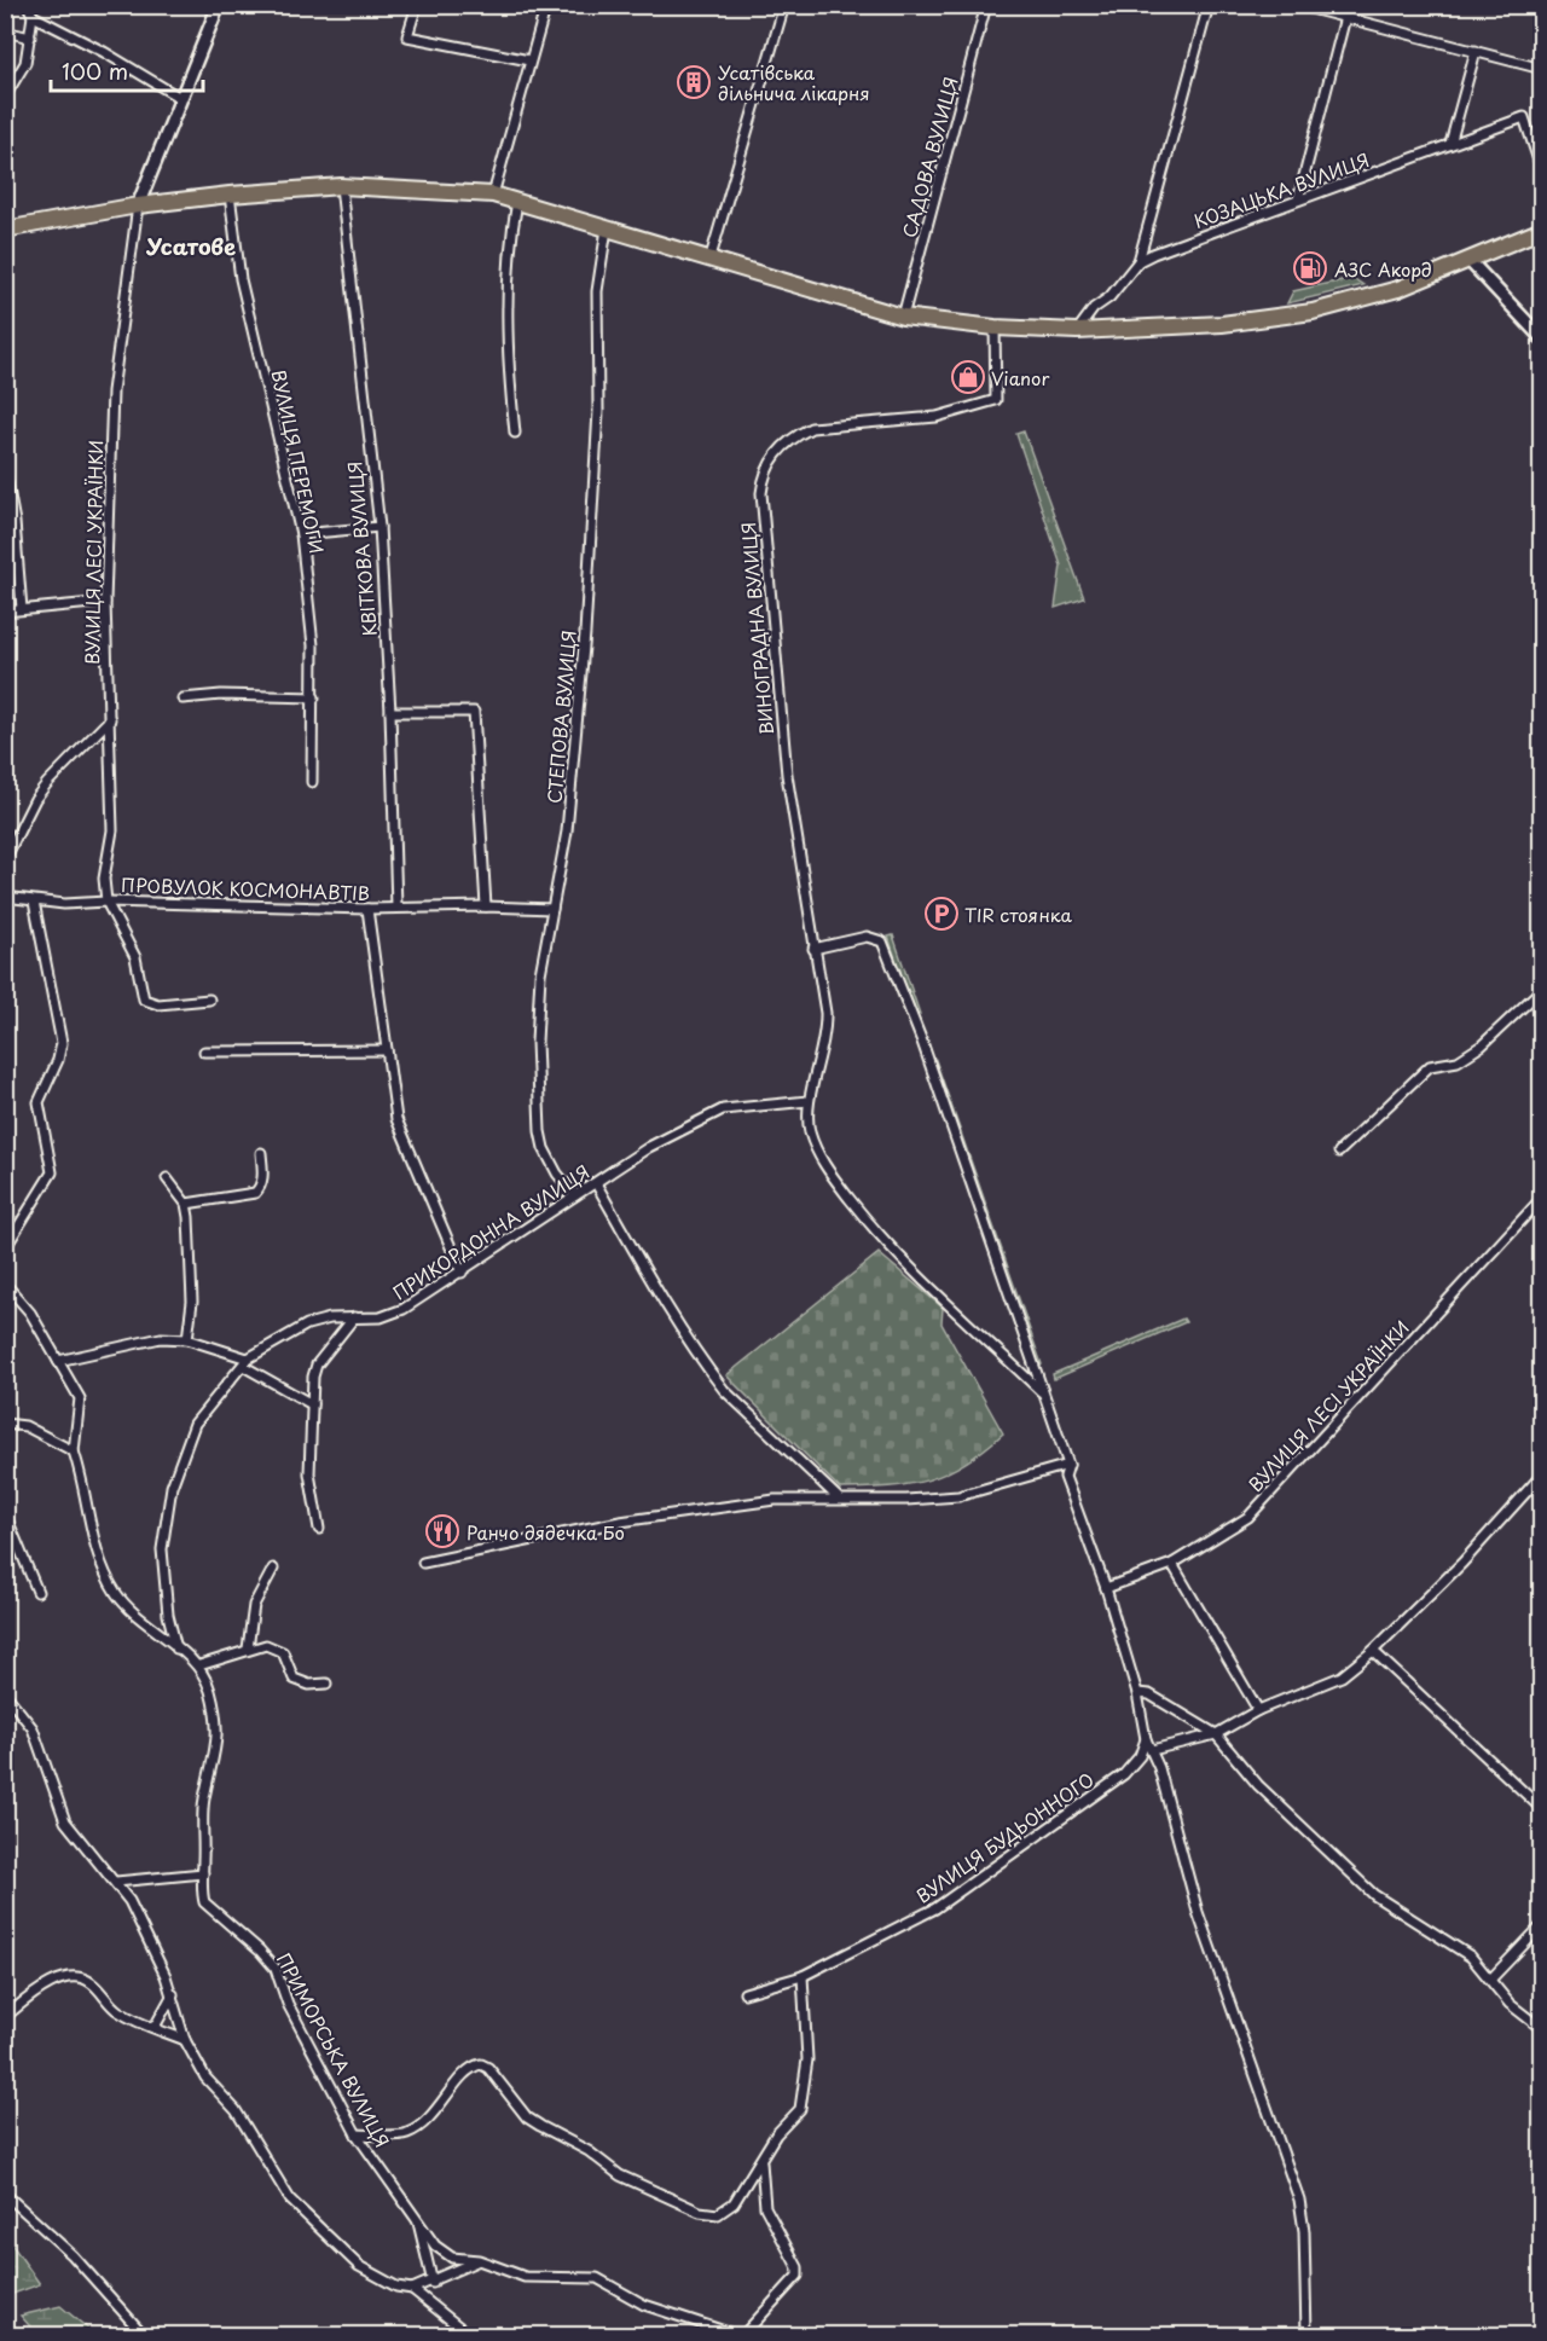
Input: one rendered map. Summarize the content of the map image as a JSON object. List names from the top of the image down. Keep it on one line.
{"streets":{"street":["САДОВА ВУЛИЦЯ","КОЗАЦЬКА ВУЛИЦЯ","ВУЛИЦЯ ПЕРЕМОГИ","КВІТКОВА ВУЛИЦЯ","ВУЛИЦЯ ЛЕСІ УКРАЇНКИ","ВИНОГРАДНА ВУЛИЦЯ","СТЕПОВА ВУЛИЦЯ","ПРОВУЛОК КОСМОНАВТІВ","ПРИКОРДОННА ВУЛИЦЯ","ВУЛИЦЯ БУДЬОННОГО","ПРИМОРСЬКА ВУЛИЦЯ"]},"crossings":[["КВІТКОВА ВУЛИЦЯ","ПРОВУЛОК КОСМОНАВТІВ"],["ВУЛИЦЯ ЛЕСІ УКРАЇНКИ","ПРОВУЛОК КОСМОНАВТІВ"],["ВИНОГРАДНА ВУЛИЦЯ","ПРИКОРДОННА ВУЛИЦЯ"],["СТЕПОВА ВУЛИЦЯ","ПРОВУЛОК КОСМОНАВТІВ"],["СТЕПОВА ВУЛИЦЯ","ПРИКОРДОННА ВУЛИЦЯ"]],"districts":["Усатове"],"places":{"building":["Усатівська дільнича лікарня"],"fuel station":["АЗС Акорд"],"shop":["Vianor"],"parking":["TIR стоянка"],"restaurant":["Ранчо дядечка Бо"]},"scale_bar":"100 m"}
